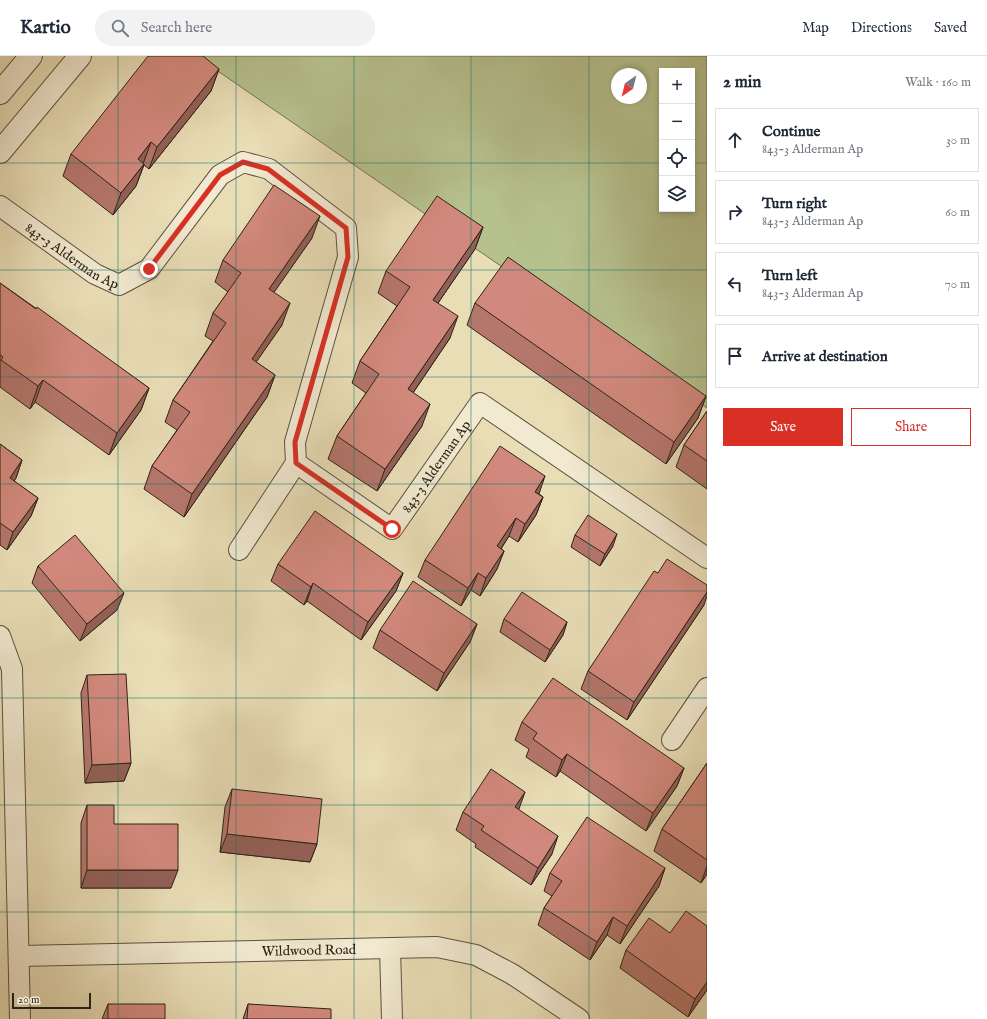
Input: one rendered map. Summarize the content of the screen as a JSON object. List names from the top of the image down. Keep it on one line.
{"streets":{"street":["843-3 Alderman Ap","Wildwood Road"]},"scale_bar":"20 m","north":"bottom left","page":{"header":"Kartio","search":"Search here","nav":["Map","Directions","Saved"],"heading":["2 min","Walk · 160 m"],"map_buttons":["+","−"],"list":[["Continue","843-3 Alderman Ap","30 m"],["Turn right","843-3 Alderman Ap","60 m"],["Turn left","843-3 Alderman Ap","70 m"],"Arrive at destination"],"buttons":["Save","Share"],"scale":"20 m"}}
